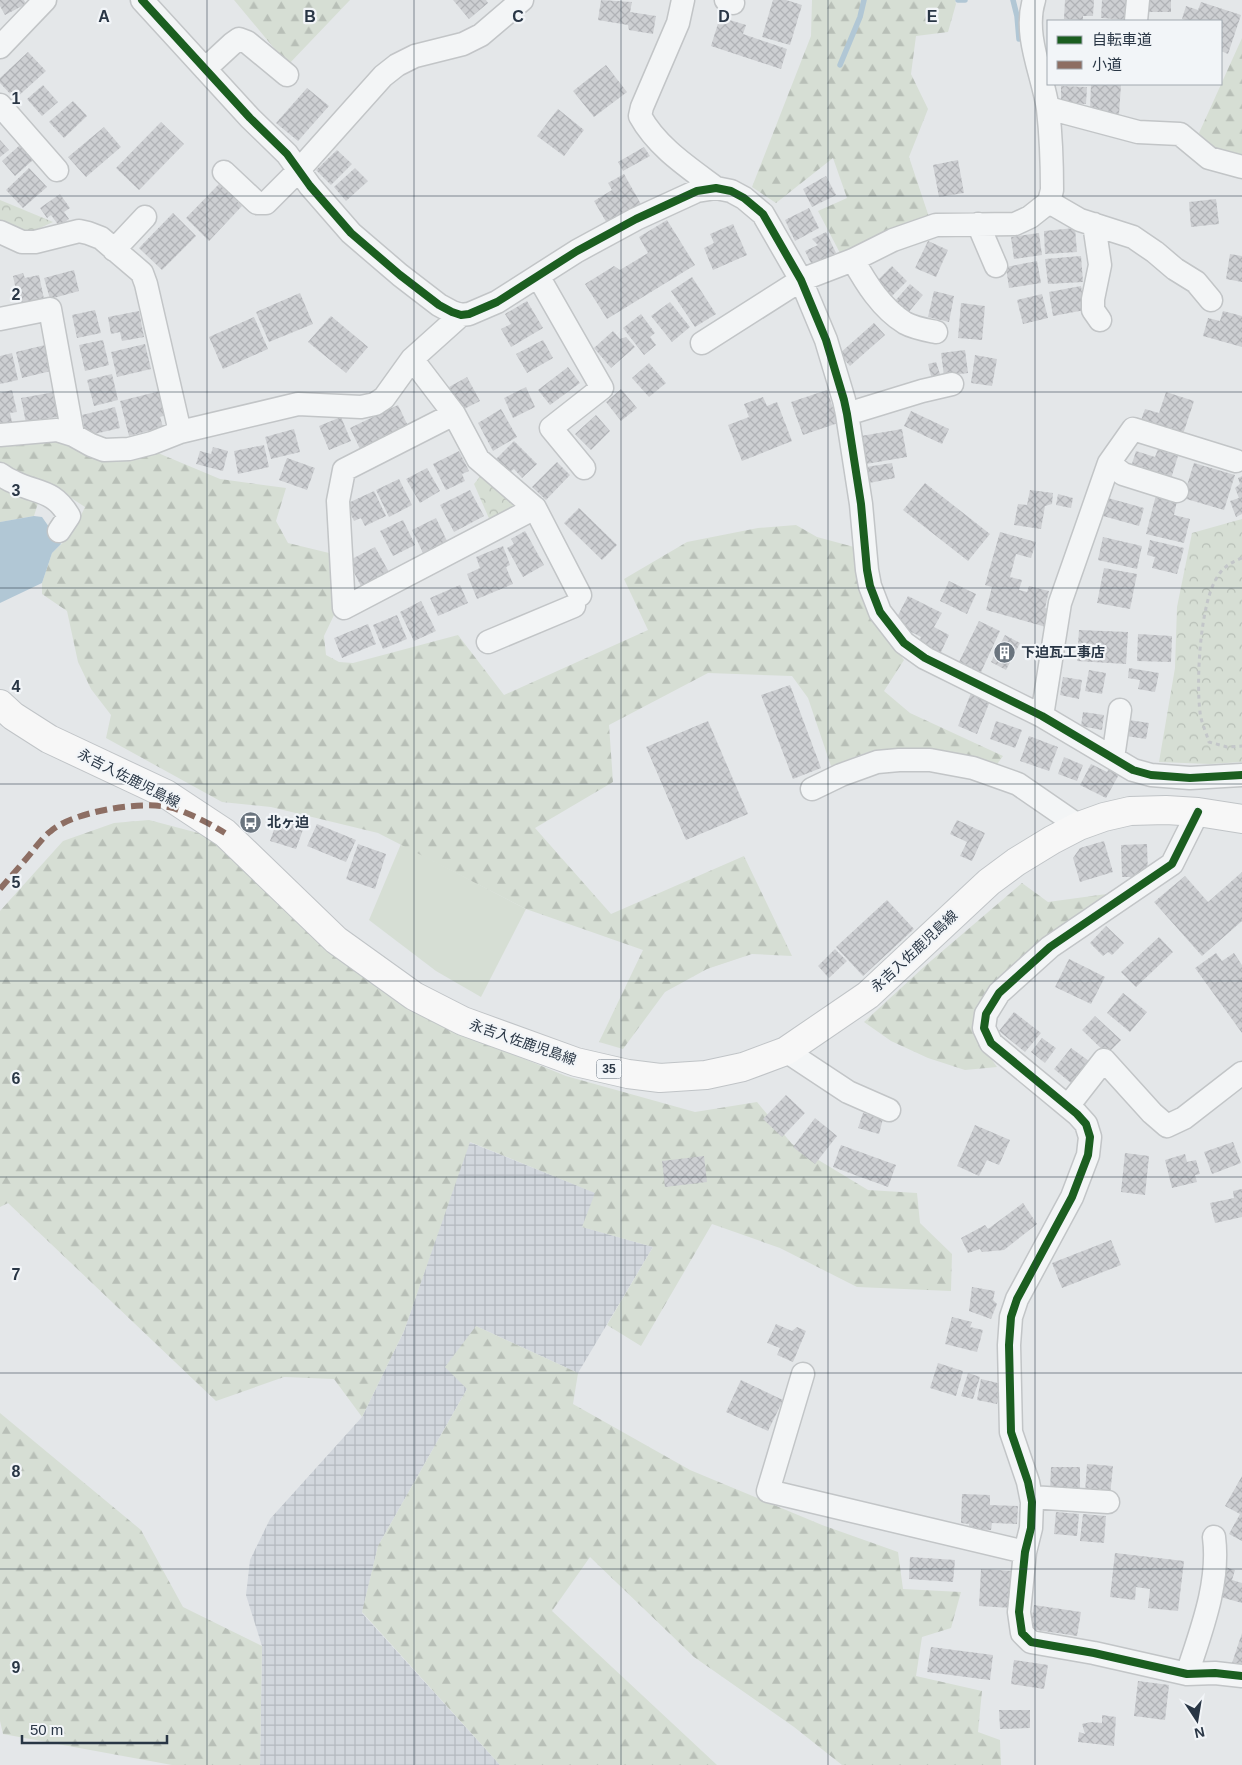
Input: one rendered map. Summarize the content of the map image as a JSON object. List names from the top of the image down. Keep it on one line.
{"streets":{"main road":["永吉入佐鹿児島線","35"]},"places":{"building":["下迫瓦工事店"],"bus stop":["北ヶ迫"]},"legend":["自転車道","小道"],"scale_bar":"50 m","north":"bottom","grid":{"columns":["A","B","C","D","E"],"rows":["1","2","3","4","5","6","7","8","9"]}}
